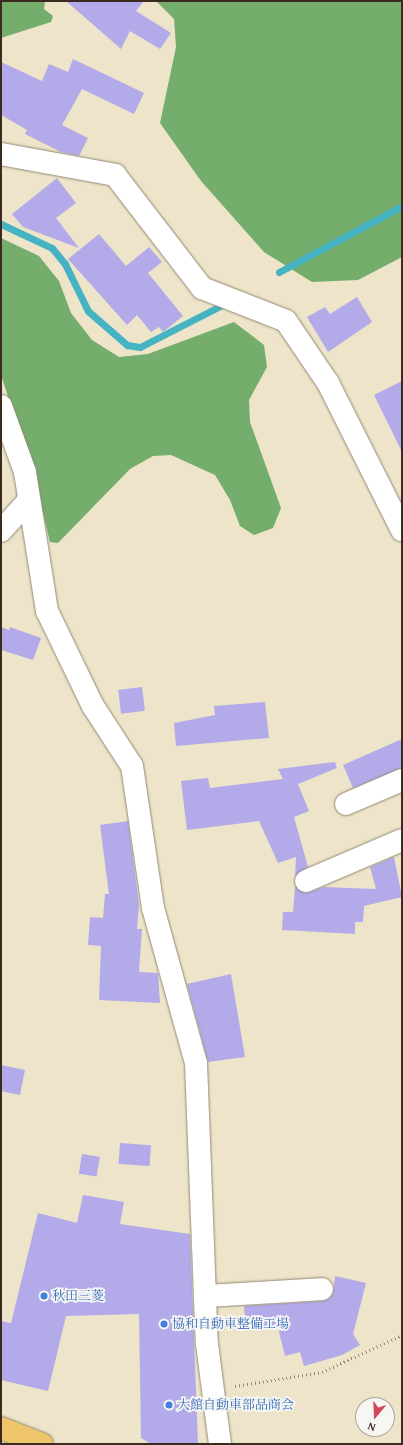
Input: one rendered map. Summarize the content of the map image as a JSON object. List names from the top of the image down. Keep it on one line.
{"places":["秋田三菱","協和自動車整備工場","大館自動車部品商会"],"north":"bottom"}
